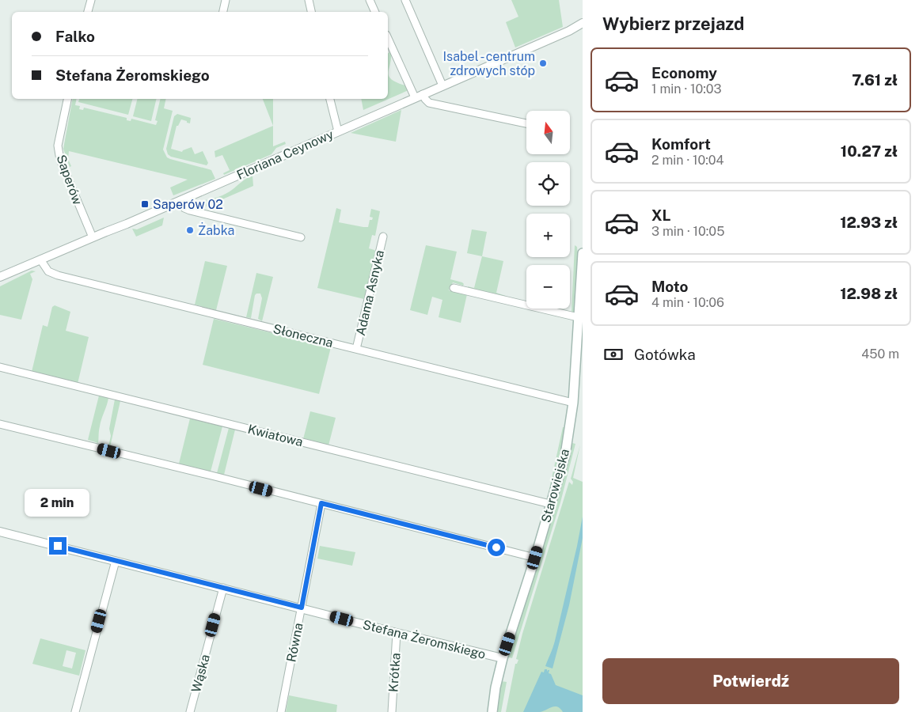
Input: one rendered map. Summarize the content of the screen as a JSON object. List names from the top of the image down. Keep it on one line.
{"streets":{"main road":["Starowiejska"],"street":["Floriana Ceynowy","Saperów","Adama Asnyka","Słoneczna","Kwiatowa","Stefana Żeromskiego","Równa","Krótka","Wąska"]},"crossings":[["Floriana Ceynowy","Saperów"],["Floriana Ceynowy","Słoneczna"],["Adama Asnyka","Słoneczna"],["Słoneczna","Starowiejska"],["Kwiatowa","Starowiejska"],["Starowiejska","Stefana Żeromskiego"],["Stefana Żeromskiego","Równa"],["Stefana Żeromskiego","Krótka"],["Stefana Żeromskiego","Wąska"]],"places":{"other":["Isabel - centrum zdrowych stóp","Żabka"],"transit":["Saperów 02"]},"north":"top","page":{"heading":"Wybierz przejazd","banner":["Falko","Stefana Żeromskiego"],"list":[{"name":"Economy","note":"1 min · 10:03","value":"7.61 zł"},{"name":"Komfort","note":"2 min · 10:04","value":"10.27 zł"},{"name":"XL","note":"3 min · 10:05","value":"12.93 zł"},{"name":"Moto","note":"4 min · 10:06","value":"12.98 zł"}],"map_buttons":["+","−"],"pay":["Gotówka","450 m"],"bubble":"2 min","buttons":"Potwierdź"}}
